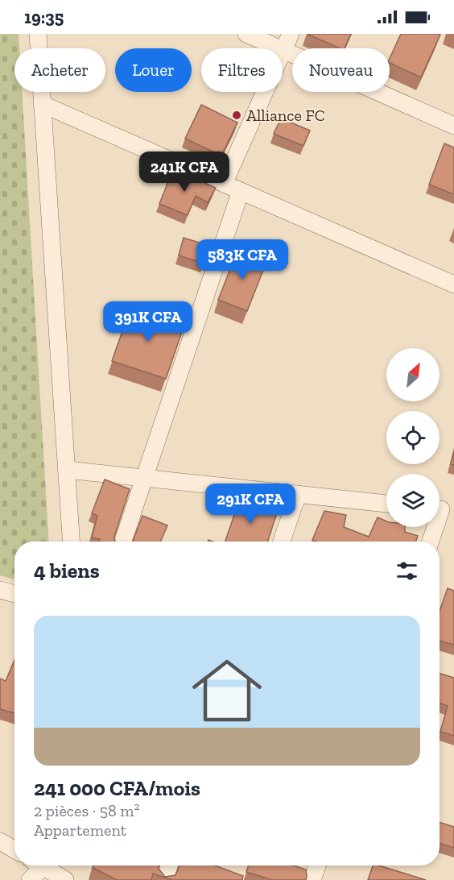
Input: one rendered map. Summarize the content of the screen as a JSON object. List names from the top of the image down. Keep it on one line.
{"places":["Alliance FC"],"north":"top right","page":{"status":"19:35","chip":["Acheter","Louer","Filtres","Nouveau"],"price":["241K CFA","583K CFA","391K CFA","291K CFA"],"heading":"4 biens","list":[{"name":"241 000 CFA/mois","note":"2 pièces · 58 m² · Appartement"}]}}
